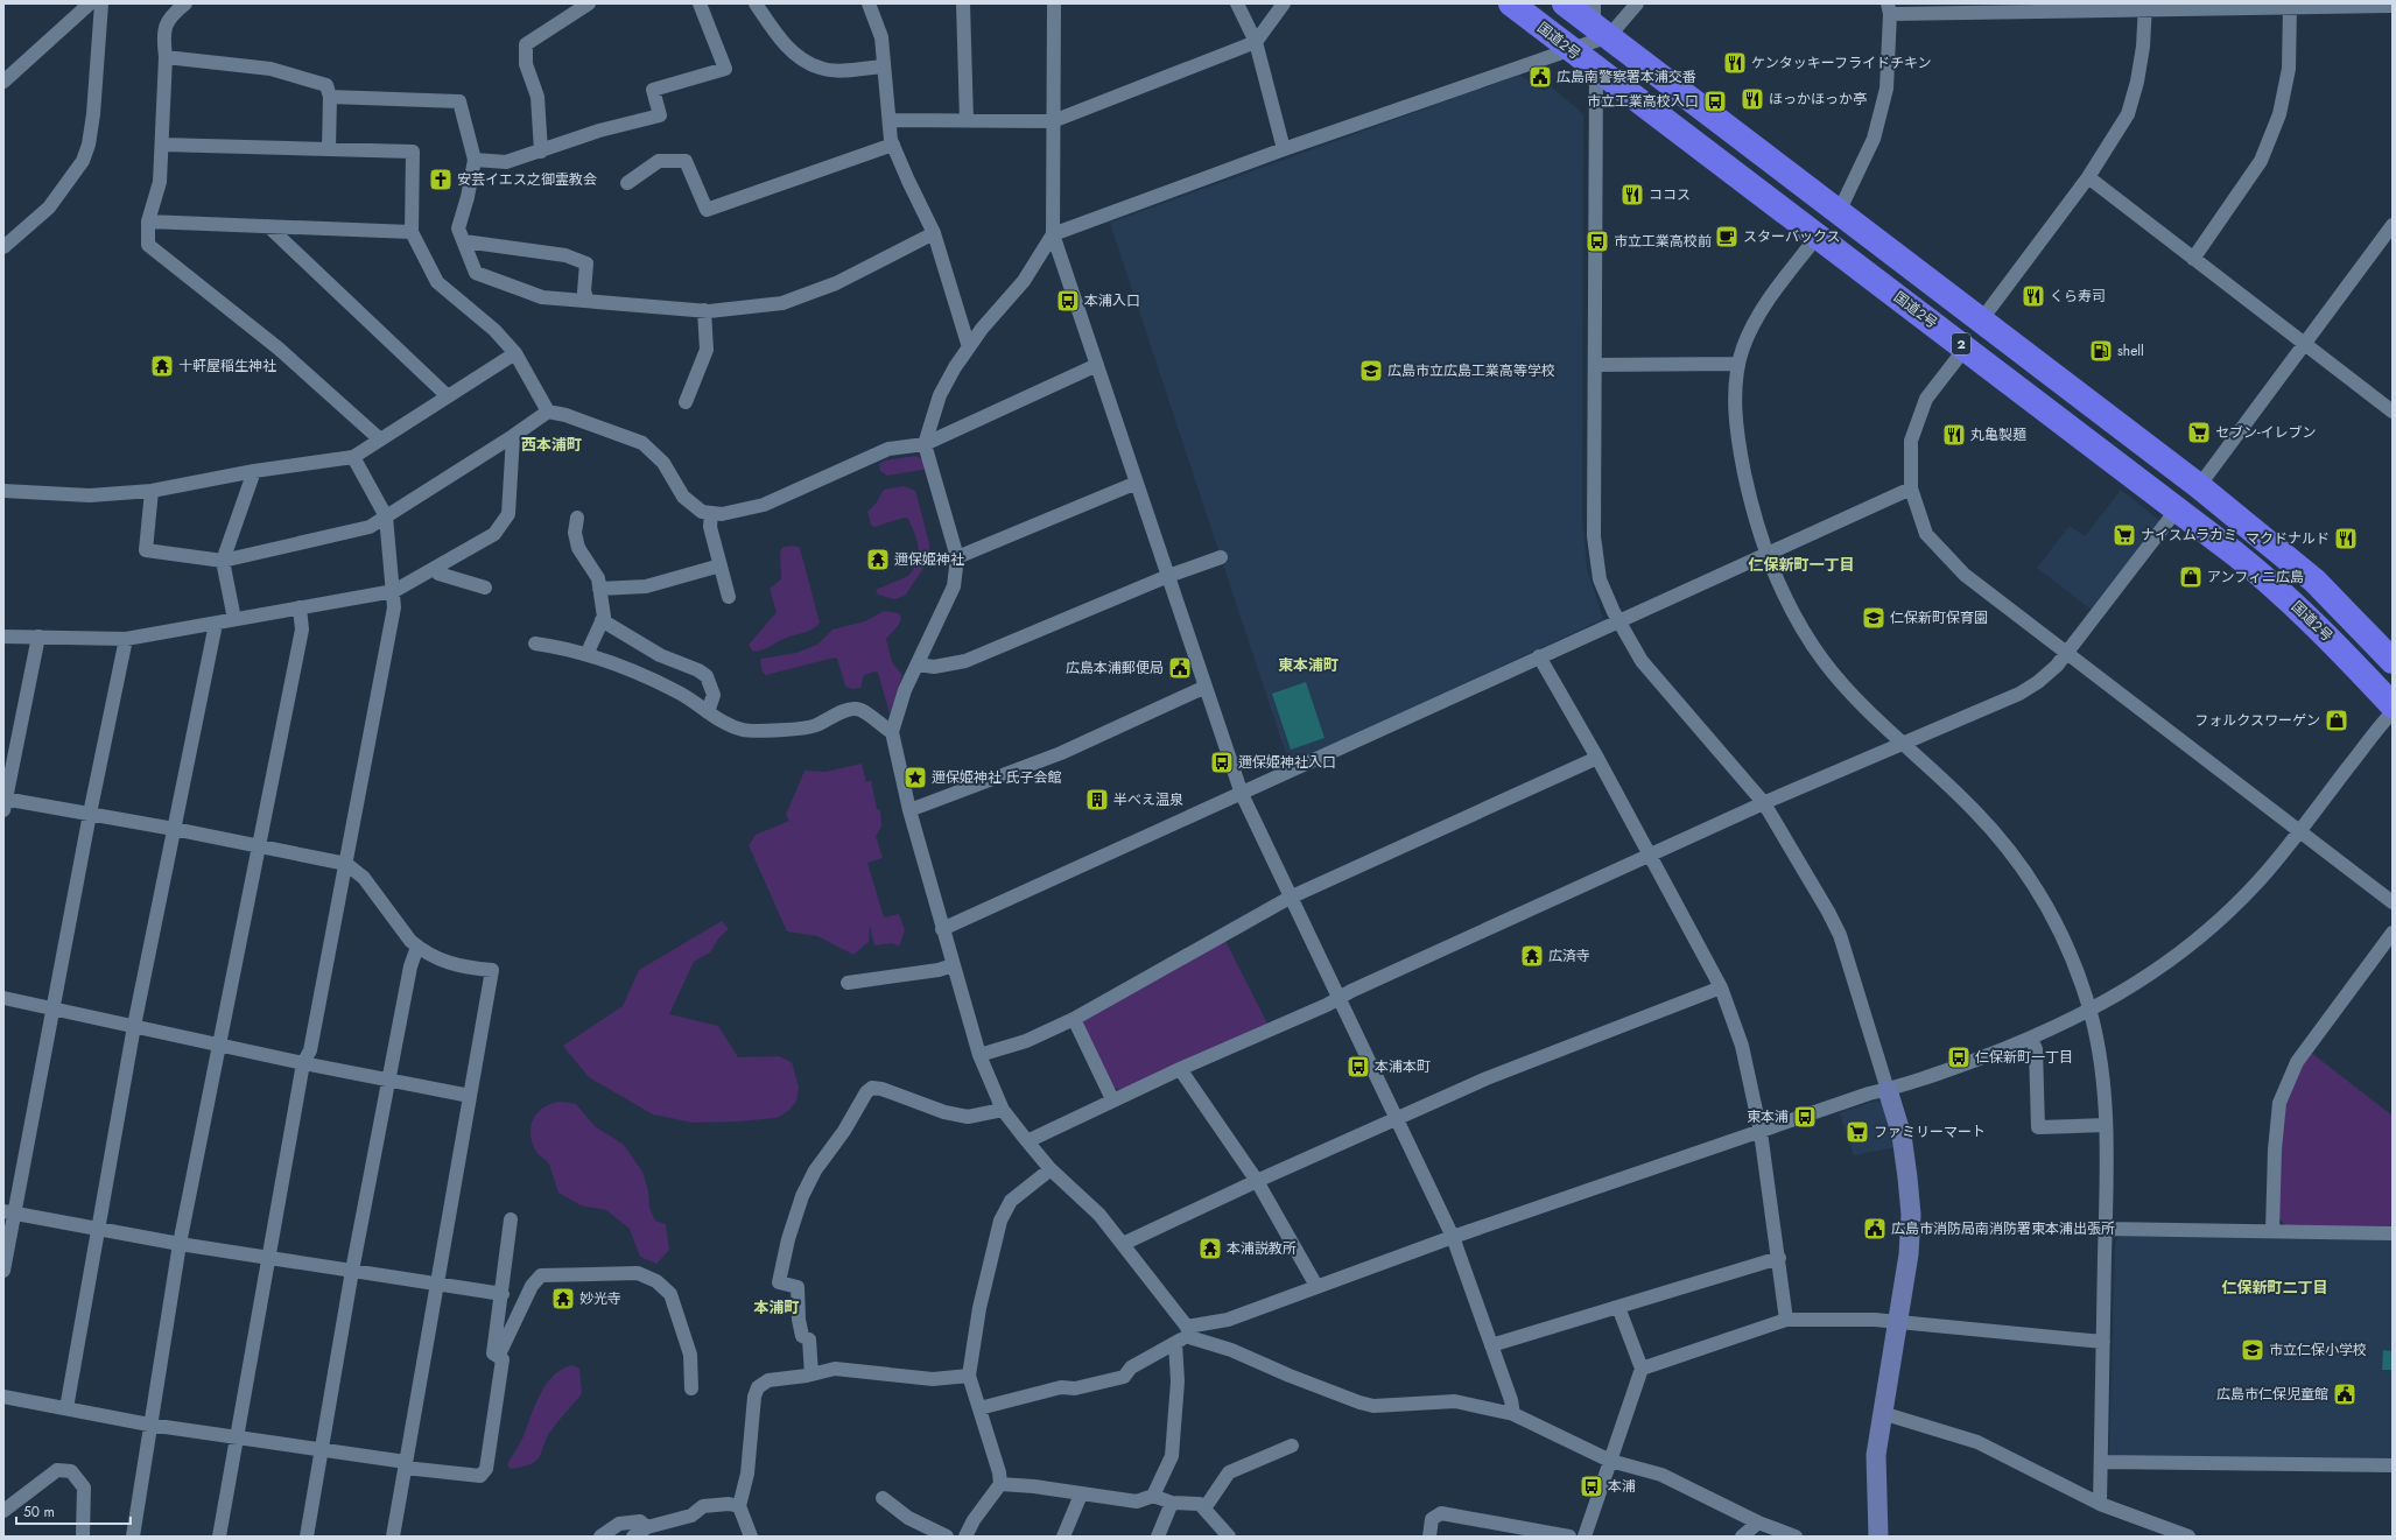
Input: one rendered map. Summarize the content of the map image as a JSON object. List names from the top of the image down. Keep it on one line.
{"streets":{"highway":["国道2号","2"]},"districts":["西本浦町","仁保新町一丁目","東本浦町","仁保新町二丁目","本浦町"],"places":{"restaurant":["ケンタッキーフライドチキン","ほっかほっか亭","ココス","くら寿司","丸亀製麺","マクドナルド"],"public building":["広島南警察署本浦交番","広島本浦郵便局","広島市消防局南消防署東本浦出張所","広島市仁保児童館"],"bus stop":["市立工業高校入口","市立工業高校前","本浦入口","邇保姫神社入口","仁保新町一丁目","本浦本町","東本浦","本浦"],"church":["安芸イエス之御霊教会"],"cafe":["スターバックス"],"fuel station":["shell"],"temple":["十軒屋稲生神社","邇保姫神社","広済寺","本浦説教所","妙光寺"],"school or university":["広島市立広島工業高等学校","仁保新町保育園","市立仁保小学校"],"supermarket":["セブン-イレブン","ナイスムラカミ","ファミリーマート"],"shop":["アンフィニ広島","フォルクスワーゲン"],"place":["邇保姫神社 氏子会館"],"building":["半べえ温泉"]},"scale_bar":"50 m"}
